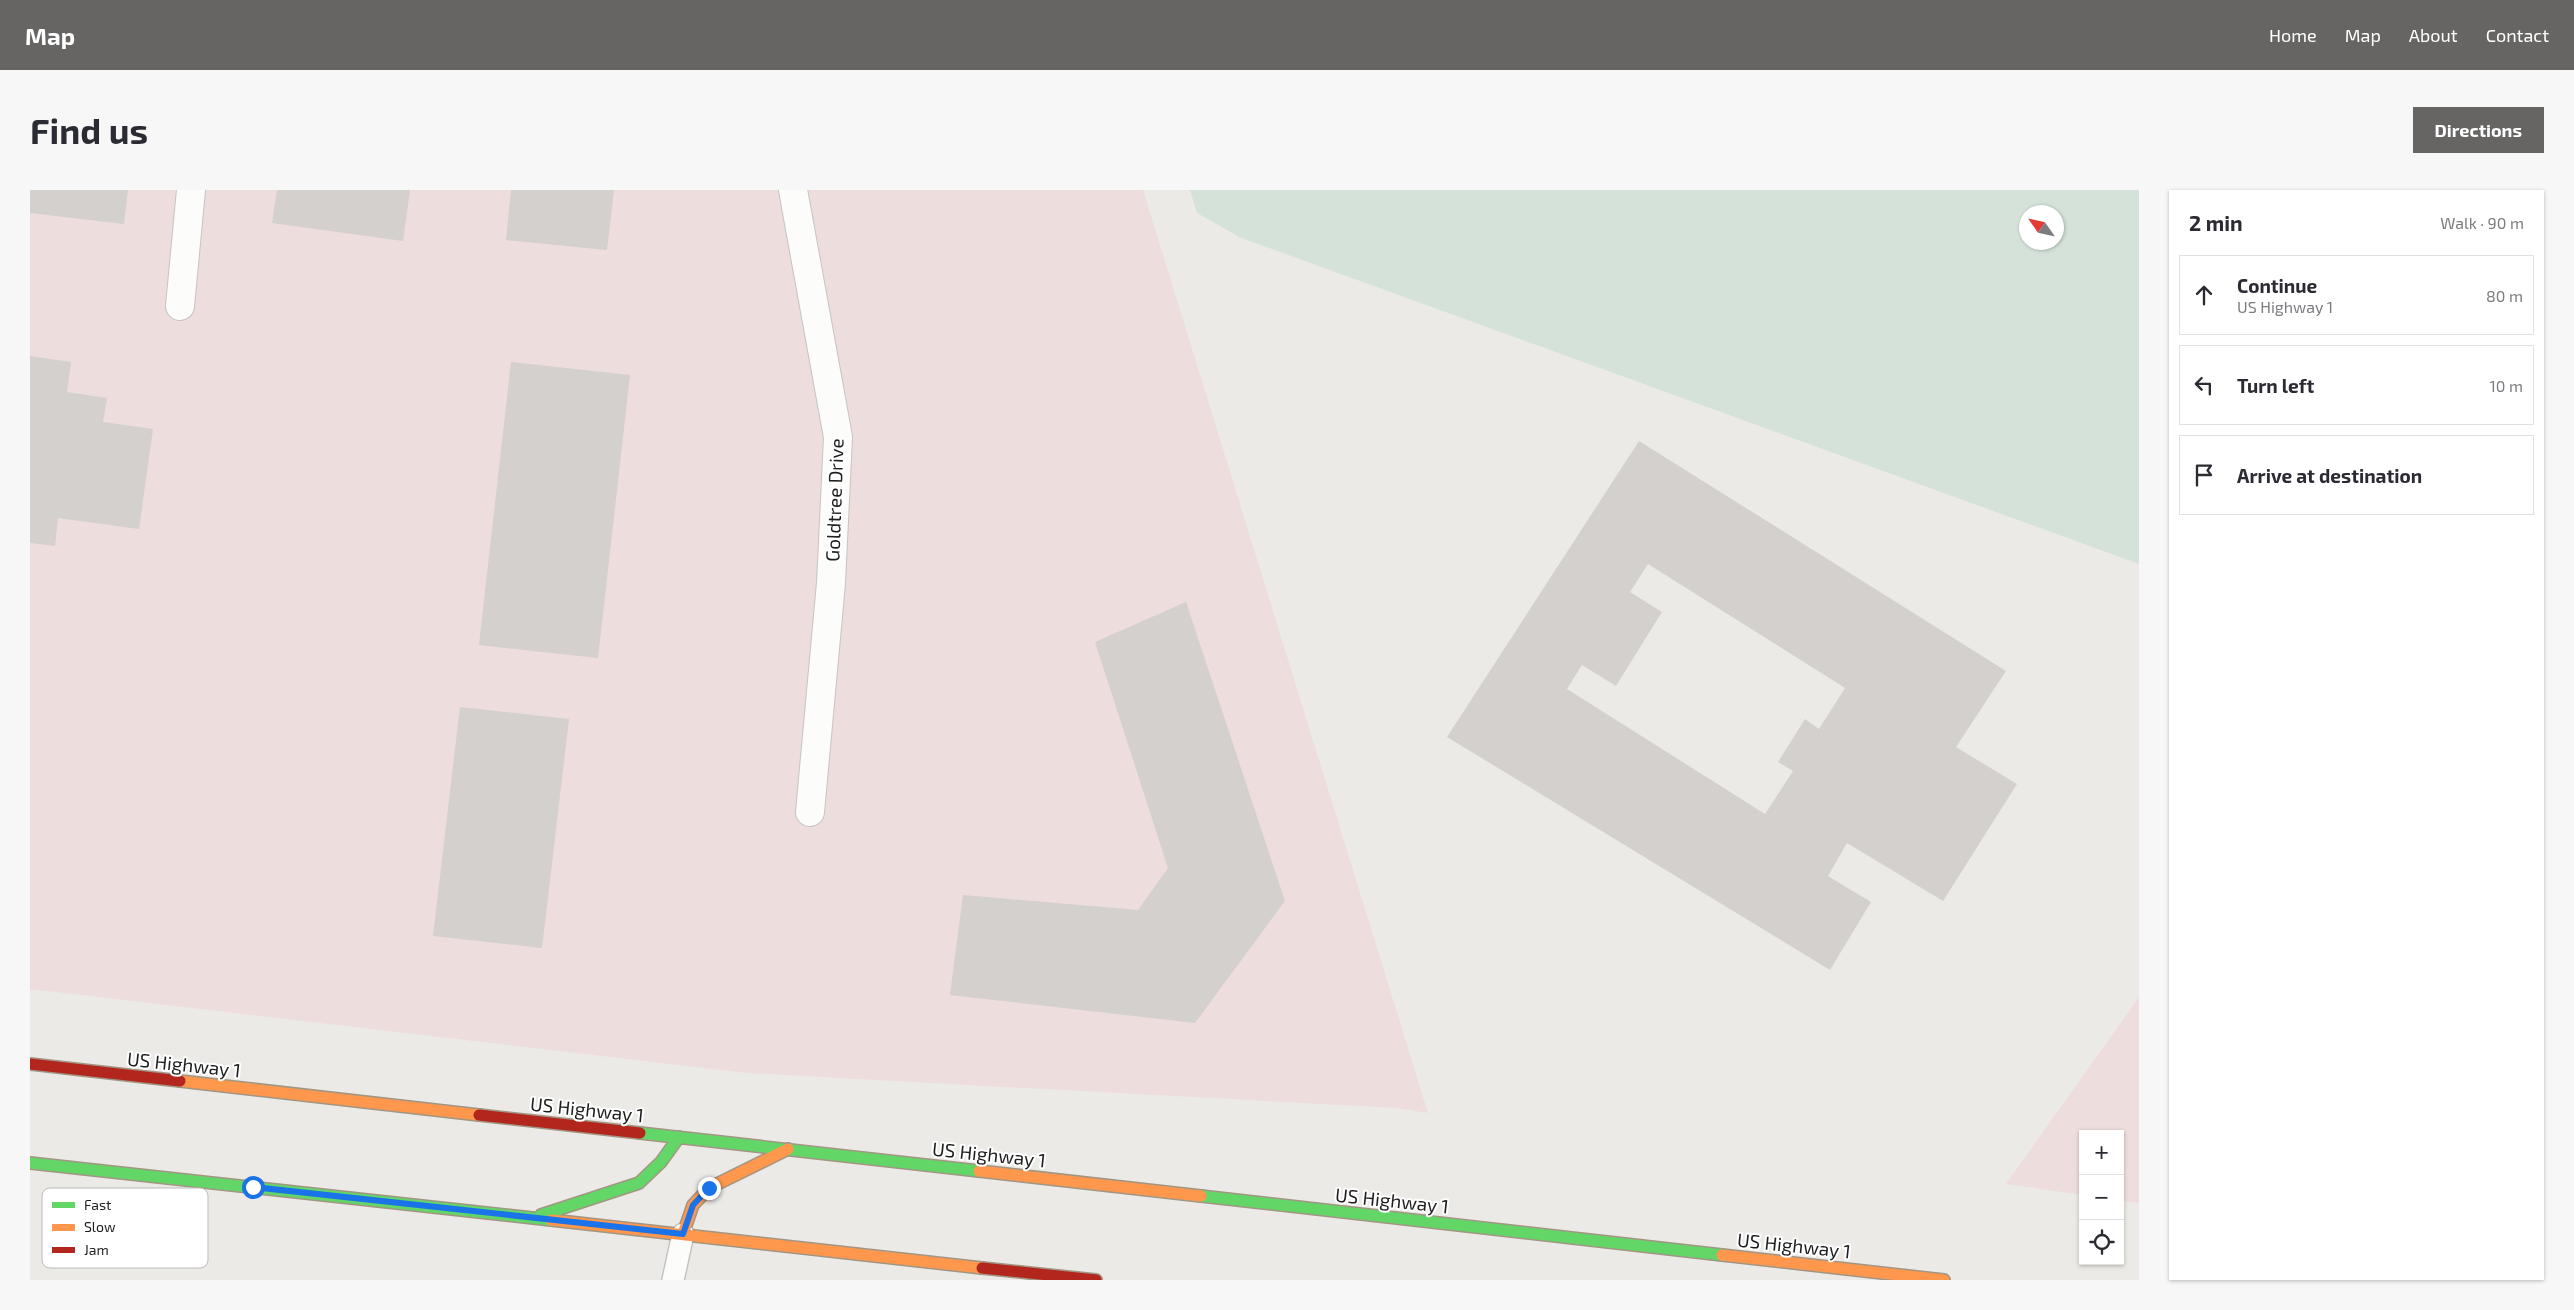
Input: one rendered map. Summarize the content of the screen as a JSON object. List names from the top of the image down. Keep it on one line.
{"streets":{"main road":["US Highway 1"],"street":["Goldtree Drive"]},"legend":["Fast","Slow","Jam"],"north":"top left","page":{"header":"Map","nav":["Home","Map","About","Contact"],"buttons":"Directions","title":"Find us","heading":["2 min","Walk · 90 m"],"list":[["Continue","US Highway 1","80 m"],["Turn left","10 m"],"Arrive at destination"],"map_buttons":["+","−"]}}
